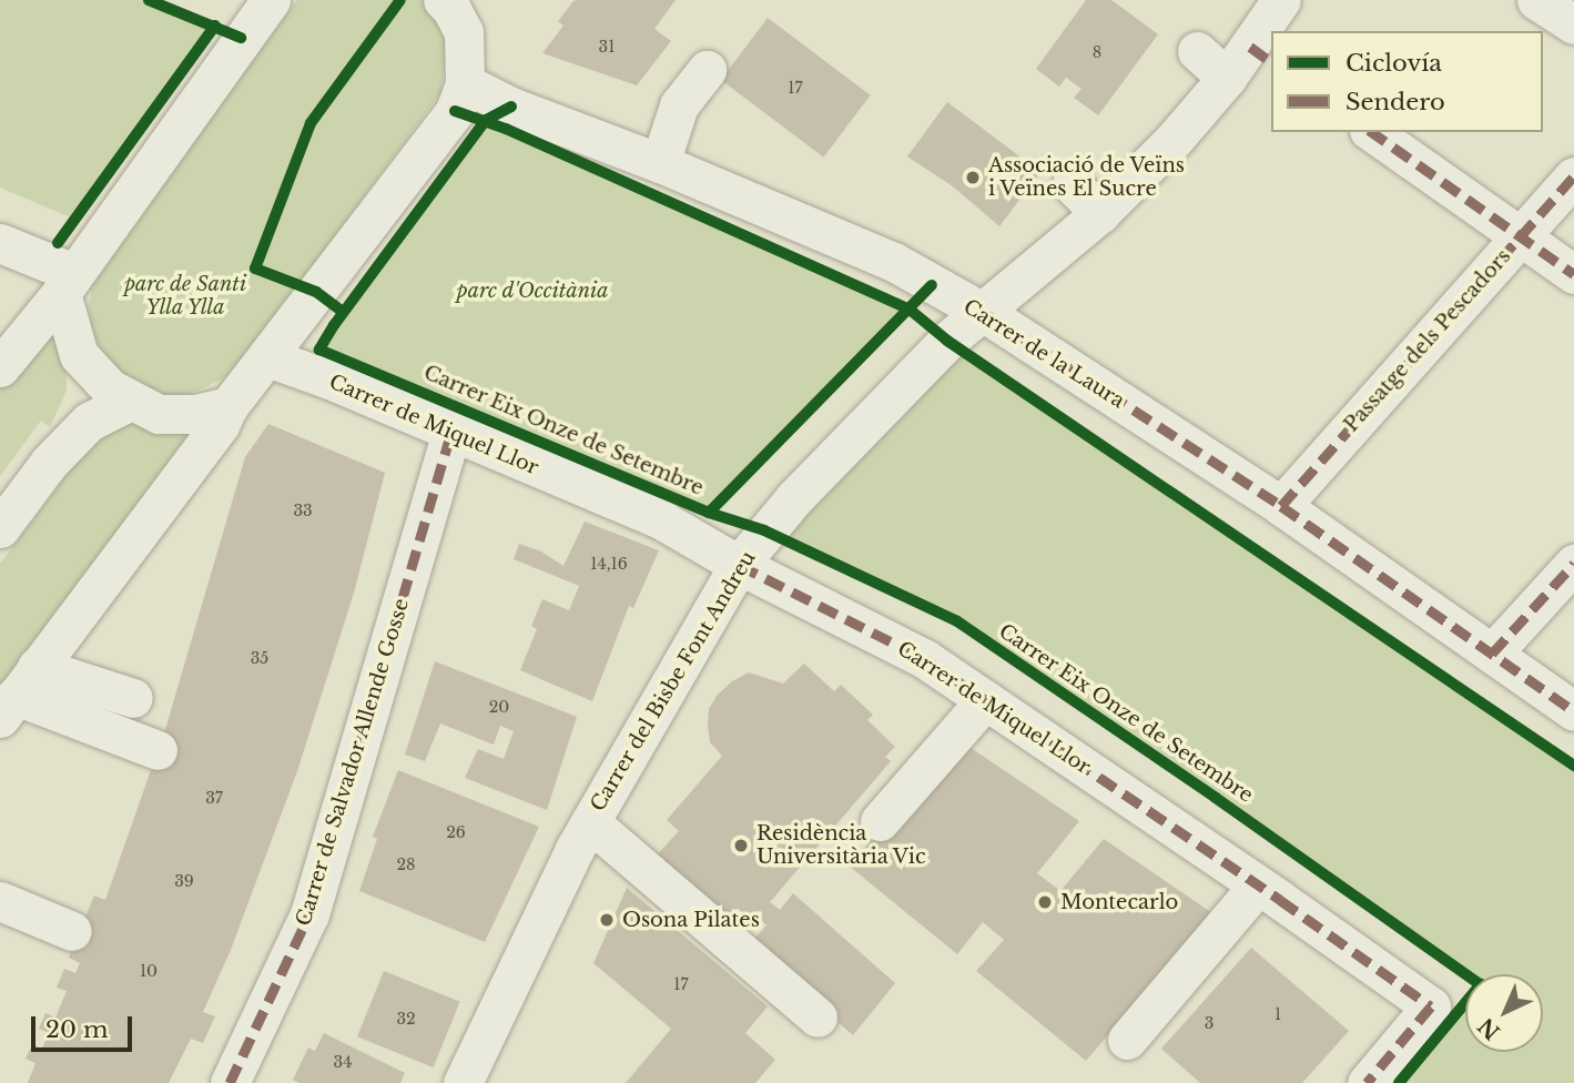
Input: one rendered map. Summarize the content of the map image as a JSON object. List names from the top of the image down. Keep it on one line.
{"streets":{"street":["Passatge dels Pescadors","Carrer de la Laura","Carrer de Miquel Llor","Carrer del Bisbe Font Andreu","Carrer de Salvador Allende Gosse"],"cycle path":["Carrer Eix Onze de Setembre"]},"crossings":[["Passatge dels Pescadors","Carrer de la Laura"],["Carrer de la Laura","Carrer del Bisbe Font Andreu"],["Carrer de Miquel Llor","Carrer del Bisbe Font Andreu"],["Carrer de Miquel Llor","Carrer de Salvador Allende Gosse"]],"parks":["parc de Santi Ylla Ylla","parc d'Occitània"],"places":["Associació de Veïns i Veïnes El Sucre","Residència Universitària Vic","Montecarlo","Osona Pilates"],"house_numbers":["31","8","17","33","14,16","35","20","37","26","28","39","10","17","1","32","3","34"],"legend":["Ciclovía","Sendero"],"scale_bar":"20 m","north":"bottom left"}
